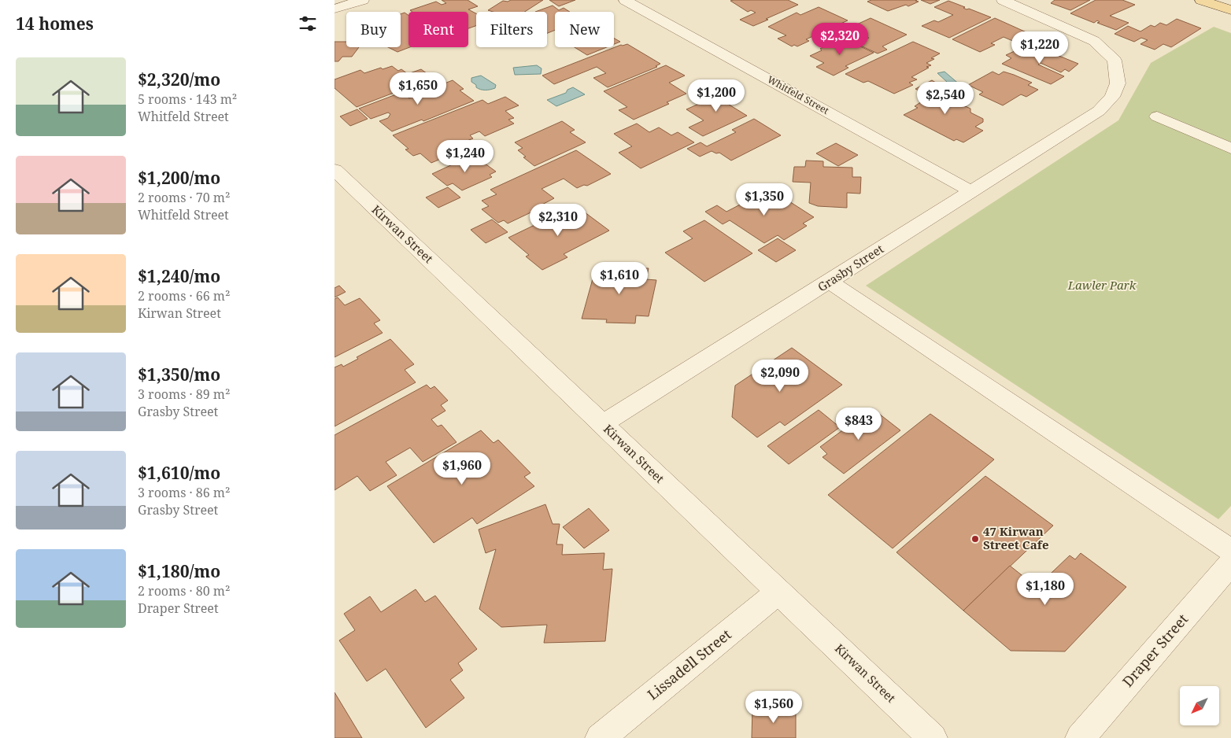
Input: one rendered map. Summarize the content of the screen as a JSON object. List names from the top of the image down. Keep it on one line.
{"streets":{"street":["Whitfeld Street","Kirwan Street","Grasby Street","Draper Street","Lissadell Street"]},"crossings":[["Whitfeld Street","Grasby Street"],["Kirwan Street","Grasby Street"],["Kirwan Street","Lissadell Street"]],"parks":["Lawler Park"],"places":["47 Kirwan Street Cafe"],"north":"bottom left","page":{"heading":"14 homes","chip":["Buy","Rent","Filters","New"],"price":["$2,320","$1,220","$1,650","$1,200","$2,540","$1,240","$1,350","$2,310","$1,610","$2,090","$843","$1,960","$1,180","$1,560"],"list":[{"name":"$2,320/mo","note":"5 rooms · 143 m² · Whitfeld Street"},{"name":"$1,200/mo","note":"2 rooms · 70 m² · Whitfeld Street"},{"name":"$1,240/mo","note":"2 rooms · 66 m² · Kirwan Street"},{"name":"$1,350/mo","note":"3 rooms · 89 m² · Grasby Street"},{"name":"$1,610/mo","note":"3 rooms · 86 m² · Grasby Street"},{"name":"$1,180/mo","note":"2 rooms · 80 m² · Draper Street"}]}}
